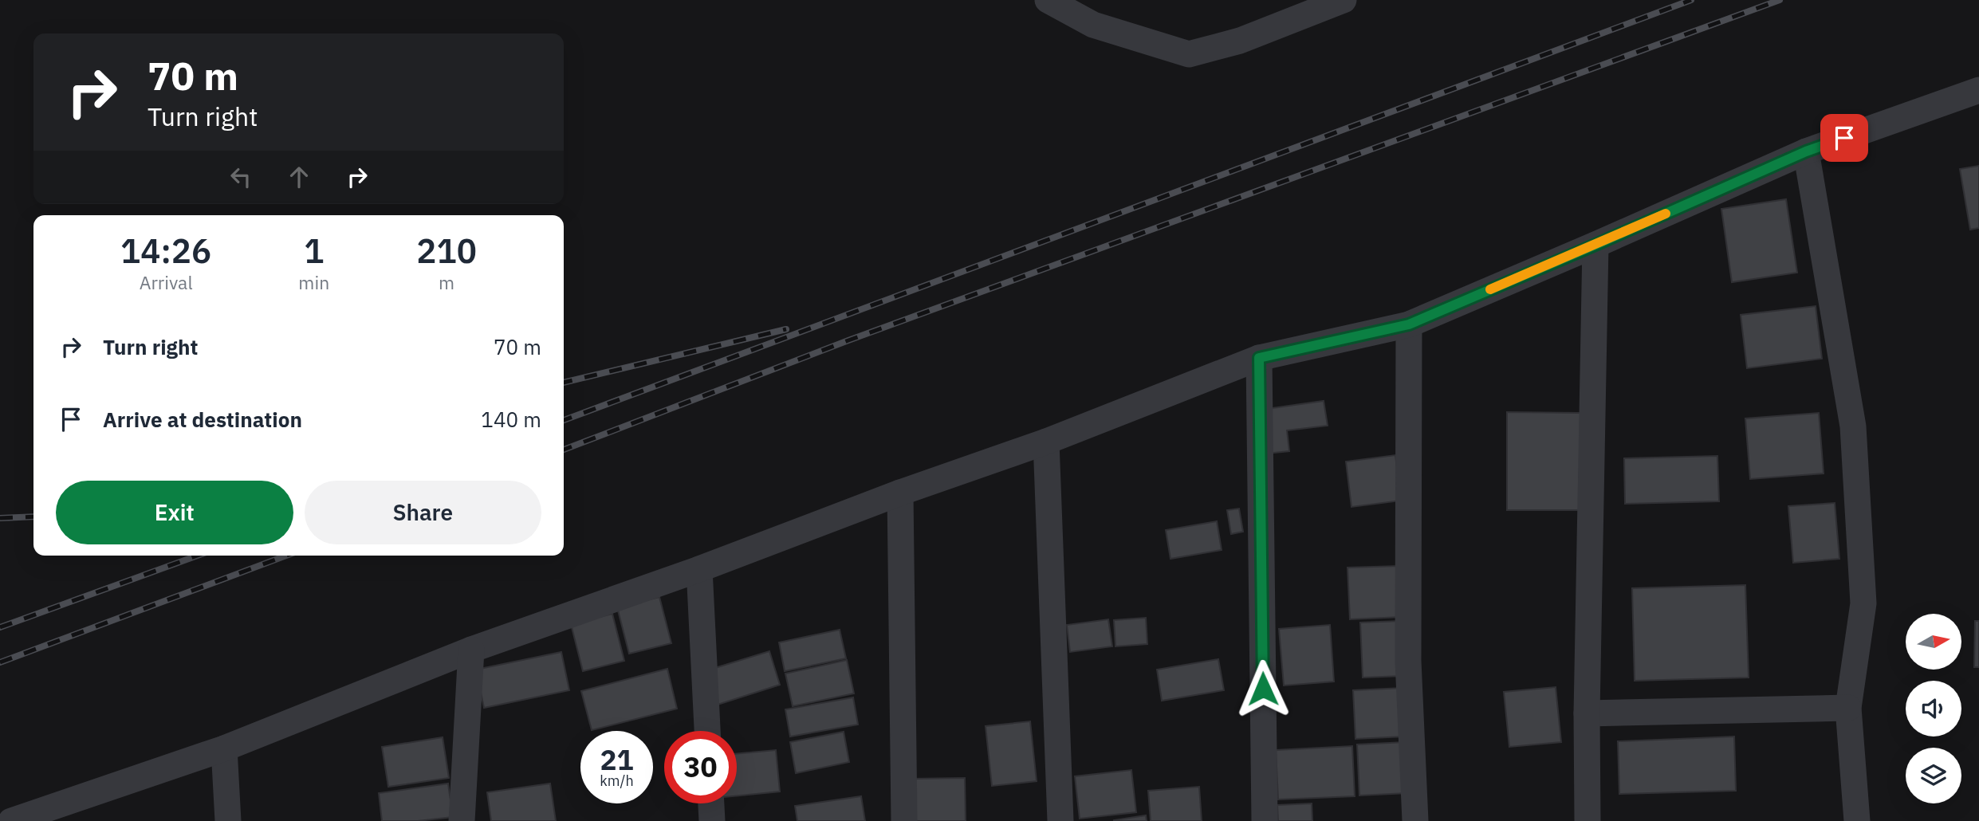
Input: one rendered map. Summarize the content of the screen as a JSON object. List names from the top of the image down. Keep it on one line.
{"north":"right","page":{"turn":["70 m","Turn right"],"eta":["14:26","Arrival","1","min","210","m"],"list":[{"name":"Turn right","value":"70 m"},{"name":"Arrive at destination","value":"140 m"}],"buttons":["Exit","Share"],"speed":"21 km/h","limit":"30"}}
